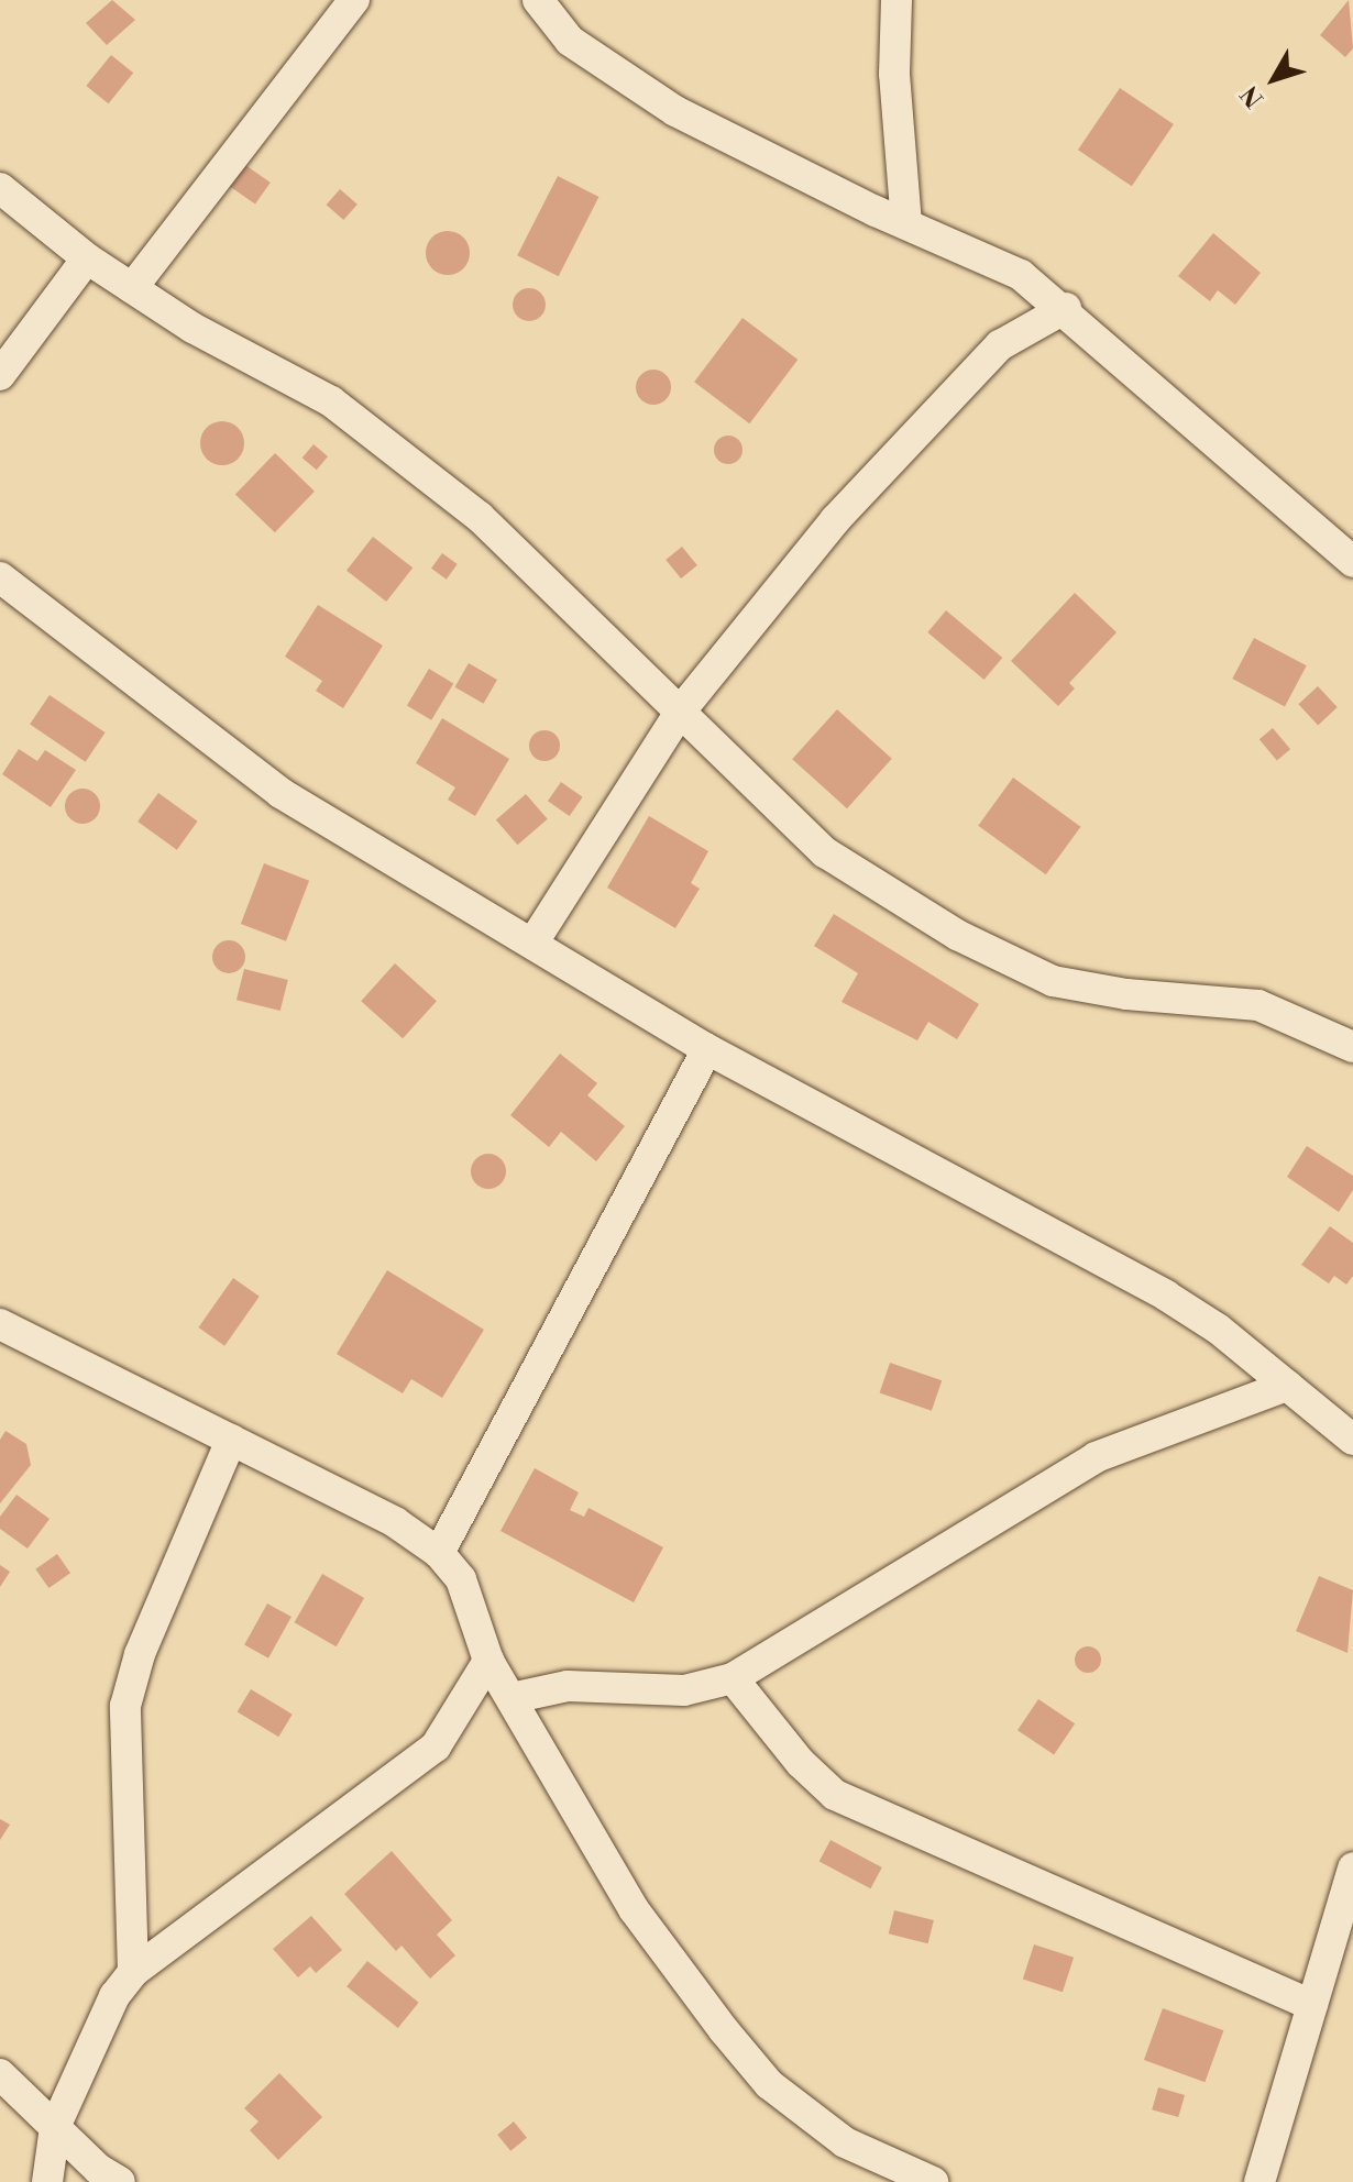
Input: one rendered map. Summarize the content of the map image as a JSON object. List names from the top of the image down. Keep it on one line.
{"north":"bottom left"}
